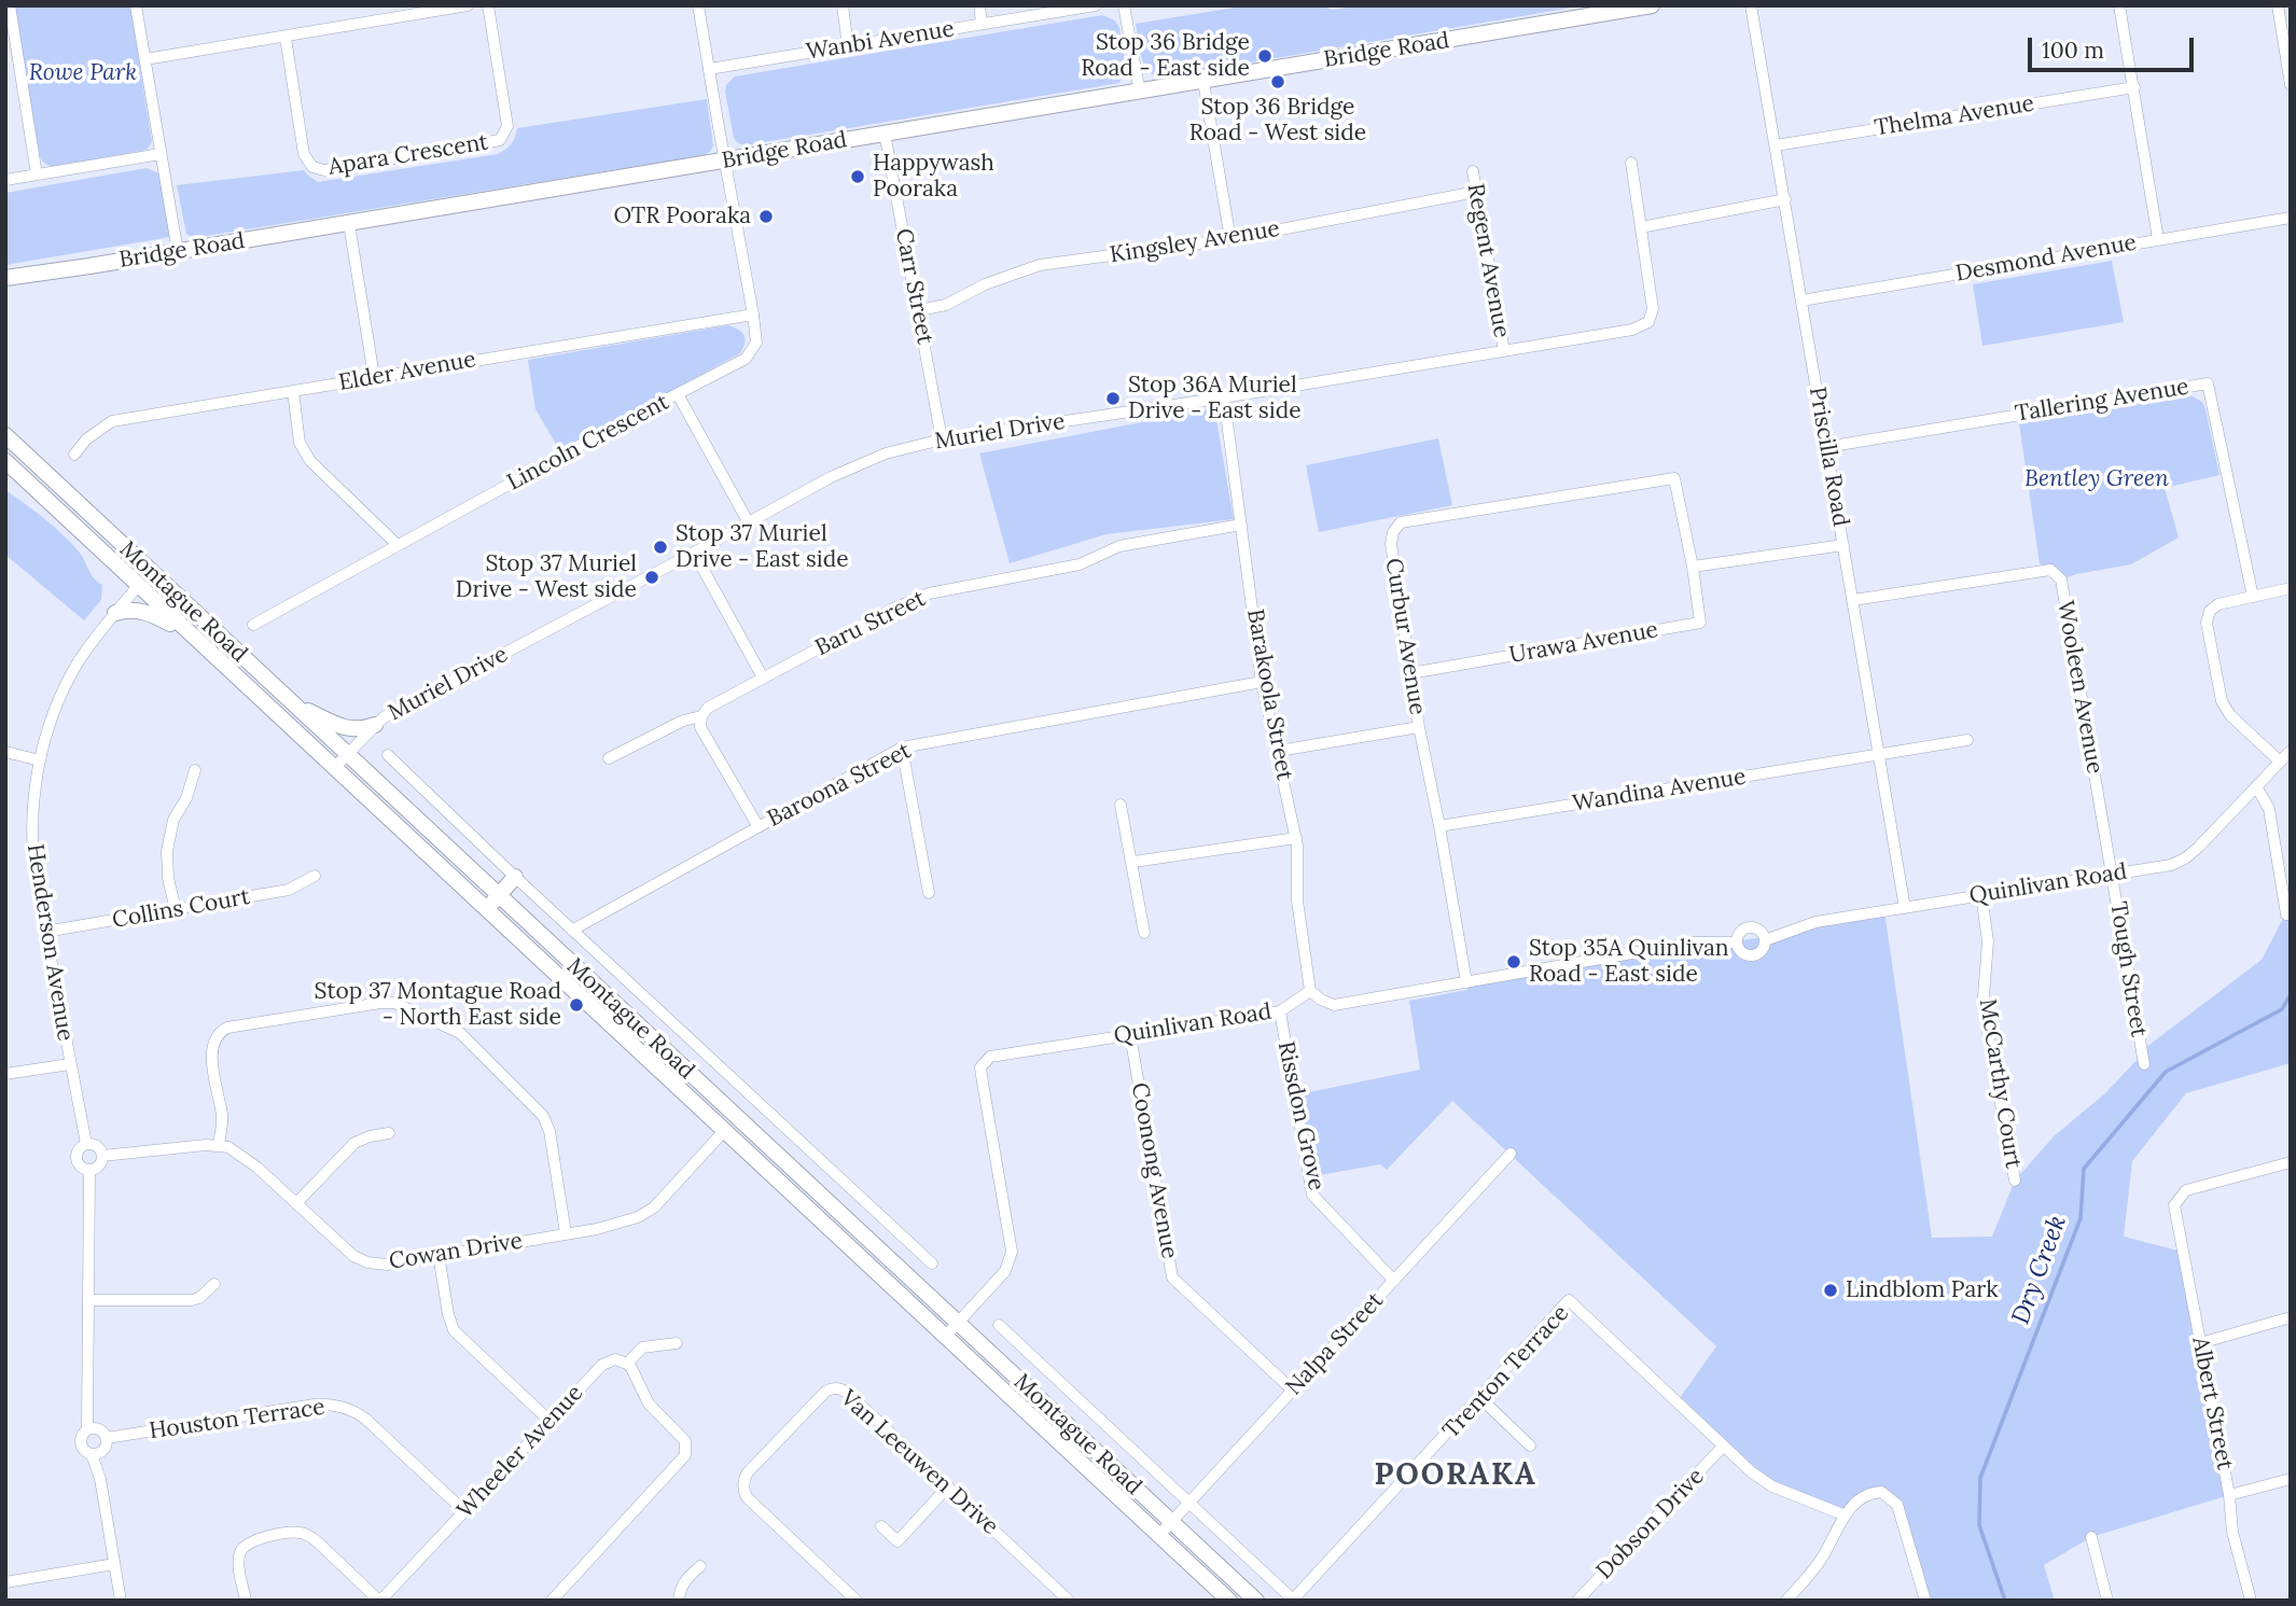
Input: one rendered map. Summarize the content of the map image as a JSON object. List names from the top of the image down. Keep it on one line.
{"streets":{"main road":["Bridge Road","Montague Road"],"street":["Wanbi Avenue","Thelma Avenue","Apara Crescent","Kingsley Avenue","Desmond Avenue","Regent Avenue","Carr Street","Elder Avenue","Tallering Avenue","Muriel Drive","Lincoln Crescent","Priscilla Road","Baru Street","Curbur Avenue","Urawa Avenue","Wooleen Avenue","Barakoola Street","Baroona Street","Wandina Avenue","Quinlivan Road","Collins Court","Henderson Avenue","Tough Street","McCarthy Court","Rissdon Grove","Coonong Avenue","Cowan Drive","Nalpa Street","Trenton Terrace","Albert Street","Houston Terrace","Wheeler Avenue","Van Leeuwen Drive","Dobson Drive"]},"crossings":[["Wanbi Avenue","Lincoln Crescent"],["Bridge Road","Carr Street"],["Bridge Road","Lincoln Crescent"],["Thelma Avenue","Priscilla Road"],["Kingsley Avenue","Regent Avenue"],["Kingsley Avenue","Carr Street"],["Desmond Avenue","Priscilla Road"],["Regent Avenue","Muriel Drive"],["Carr Street","Muriel Drive"],["Elder Avenue","Lincoln Crescent"],["Tallering Avenue","Priscilla Road"],["Muriel Drive","Montague Road"],["Muriel Drive","Barakoola Street"],["Priscilla Road","Wooleen Avenue"],["Priscilla Road","Wandina Avenue"],["Priscilla Road","Quinlivan Road"],["Montague Road","Quinlivan Road"],["Montague Road","Henderson Avenue"],["Montague Road","Cowan Drive"],["Montague Road","Nalpa Street"],["Baru Street","Barakoola Street"],["Curbur Avenue","Urawa Avenue"],["Curbur Avenue","Wandina Avenue"],["Wooleen Avenue","Quinlivan Road"],["Wooleen Avenue","Tough Street"],["Barakoola Street","Baroona Street"],["Barakoola Street","Quinlivan Road"],["Quinlivan Road","Tough Street"],["Quinlivan Road","McCarthy Court"],["Quinlivan Road","Rissdon Grove"],["Quinlivan Road","Coonong Avenue"],["Collins Court","Henderson Avenue"],["Rissdon Grove","Nalpa Street"],["Coonong Avenue","Nalpa Street"],["Trenton Terrace","Dobson Drive"],["Houston Terrace","Wheeler Avenue"]],"districts":["POORAKA"],"water":["Dry Creek"],"parks":["Rowe Park","Bentley Green"],"places":["Stop 36 Bridge Road - East side","Stop 36 Bridge Road - West side","Happywash Pooraka","OTR Pooraka","Stop 36A Muriel Drive - East side","Stop 37 Muriel Drive - East side","Stop 37 Muriel Drive - West side","Stop 35A Quinlivan Road - East side","Stop 37 Montague Road - North East side","Lindblom Park"],"scale_bar":"100 m"}
